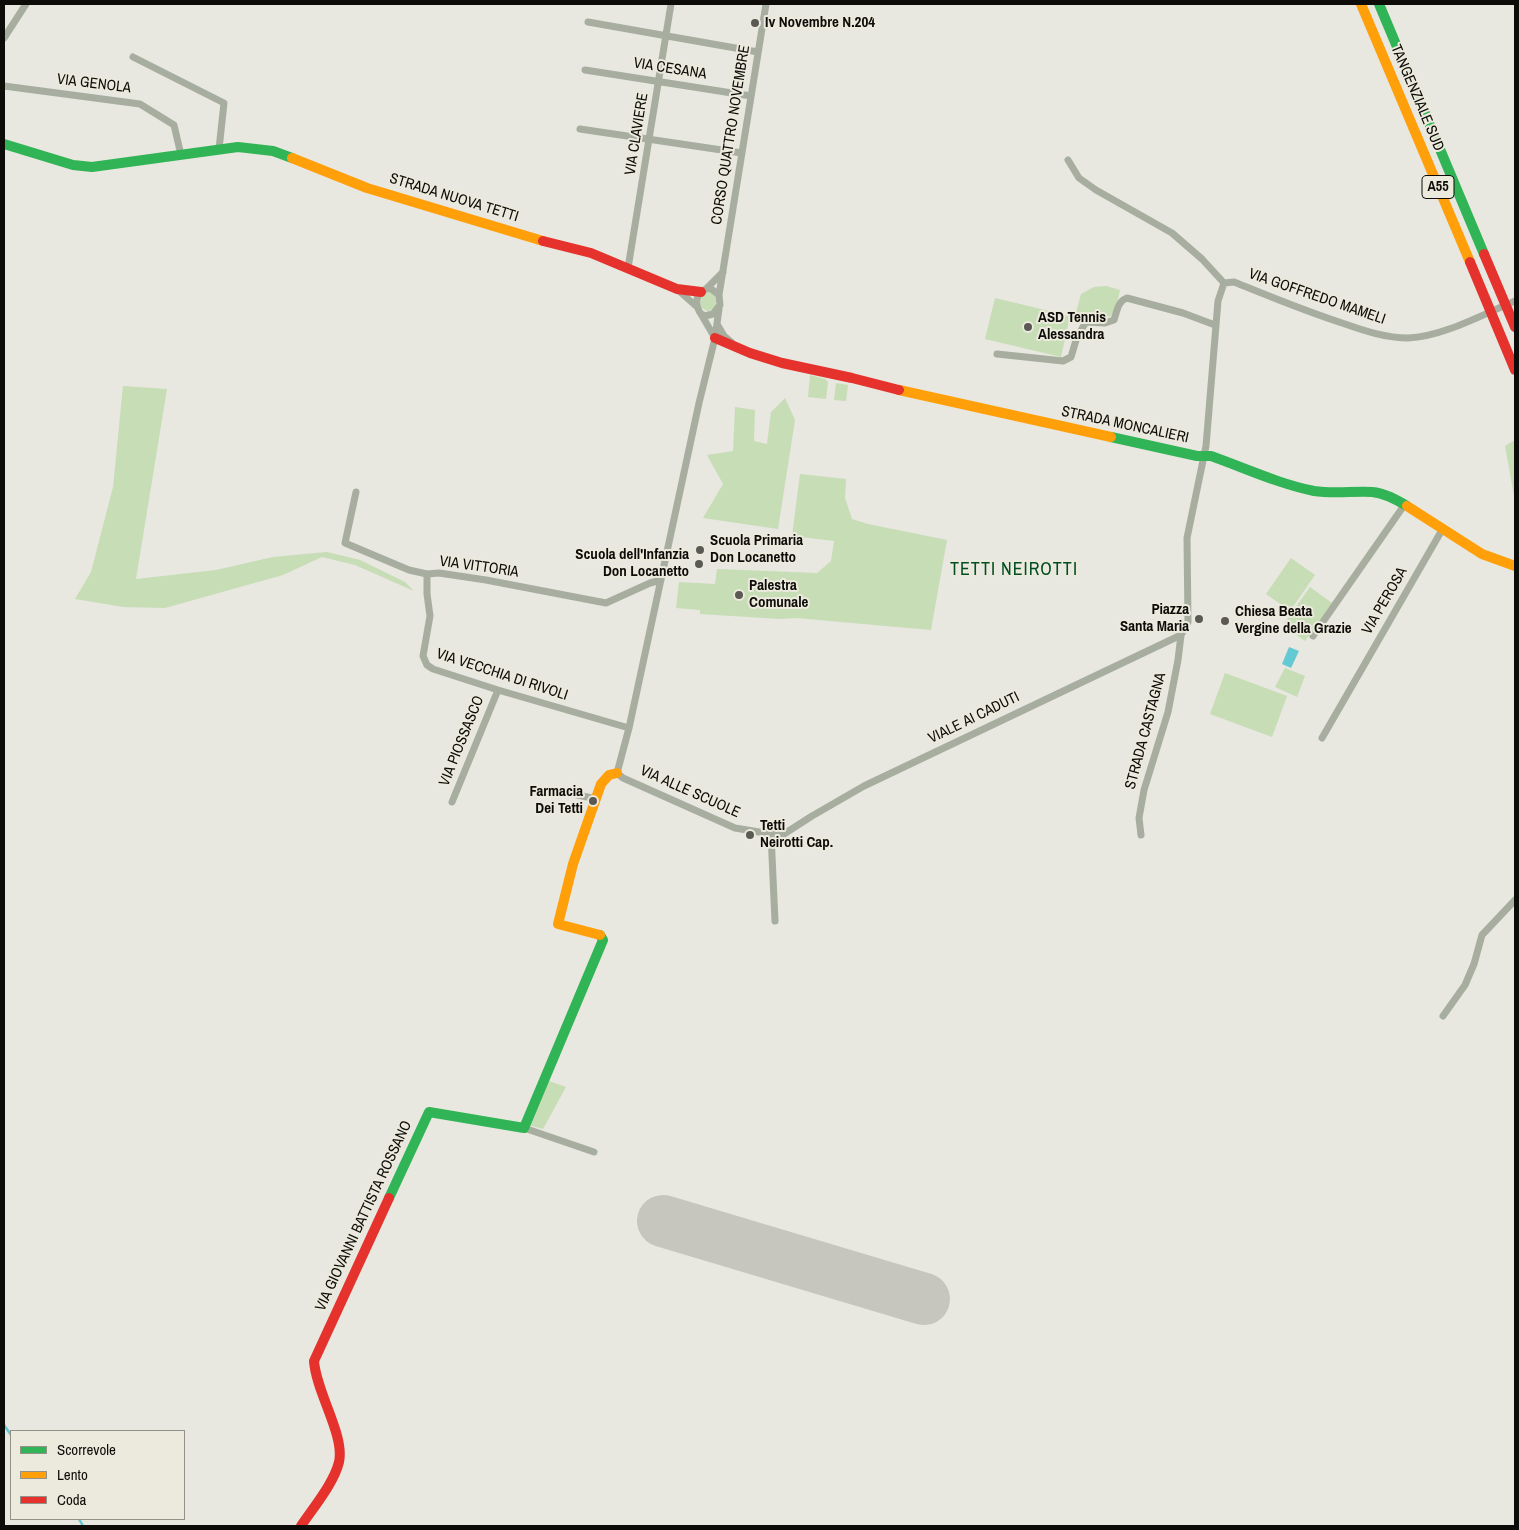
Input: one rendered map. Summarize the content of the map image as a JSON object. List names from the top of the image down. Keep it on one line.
{"streets":{"main road":["TANGENZIALE SUD","A55","STRADA NUOVA TETTI","STRADA MONCALIERI","VIA GIOVANNI BATTISTA ROSSANO"],"street":["VIA CESANA","VIA GENOLA","VIA CLAVIERE","CORSO QUATTRO NOVEMBRE","VIA GOFFREDO MAMELI","VIA VITTORIA","VIA PEROSA","VIA VECCHIA DI RIVOLI","VIALE AI CADUTI","STRADA CASTAGNA","VIA PIOSSASCO","VIA ALLE SCUOLE"]},"crossings":[["VIA CESANA","VIA CLAVIERE"],["VIA CESANA","CORSO QUATTRO NOVEMBRE"],["VIA GENOLA","STRADA NUOVA TETTI"],["VIA CLAVIERE","STRADA NUOVA TETTI"],["CORSO QUATTRO NOVEMBRE","STRADA NUOVA TETTI"],["VIA GOFFREDO MAMELI","STRADA CASTAGNA"],["STRADA MONCALIERI","VIA PEROSA"],["STRADA MONCALIERI","STRADA CASTAGNA"],["VIA VITTORIA","VIA VECCHIA DI RIVOLI"],["VIA VECCHIA DI RIVOLI","VIA PIOSSASCO"],["VIALE AI CADUTI","STRADA CASTAGNA"],["VIALE AI CADUTI","VIA ALLE SCUOLE"]],"districts":["TETTI NEIROTTI"],"places":["Iv Novembre N.204","ASD Tennis Alessandra","Scuola Primaria Don Locanetto","Scuola dell'Infanzia Don Locanetto","Palestra Comunale","Piazza Santa Maria","Chiesa Beata Vergine della Grazie","Farmacia Dei Tetti","Tetti Neirotti Cap."],"legend":["Scorrevole","Lento","Coda"]}
